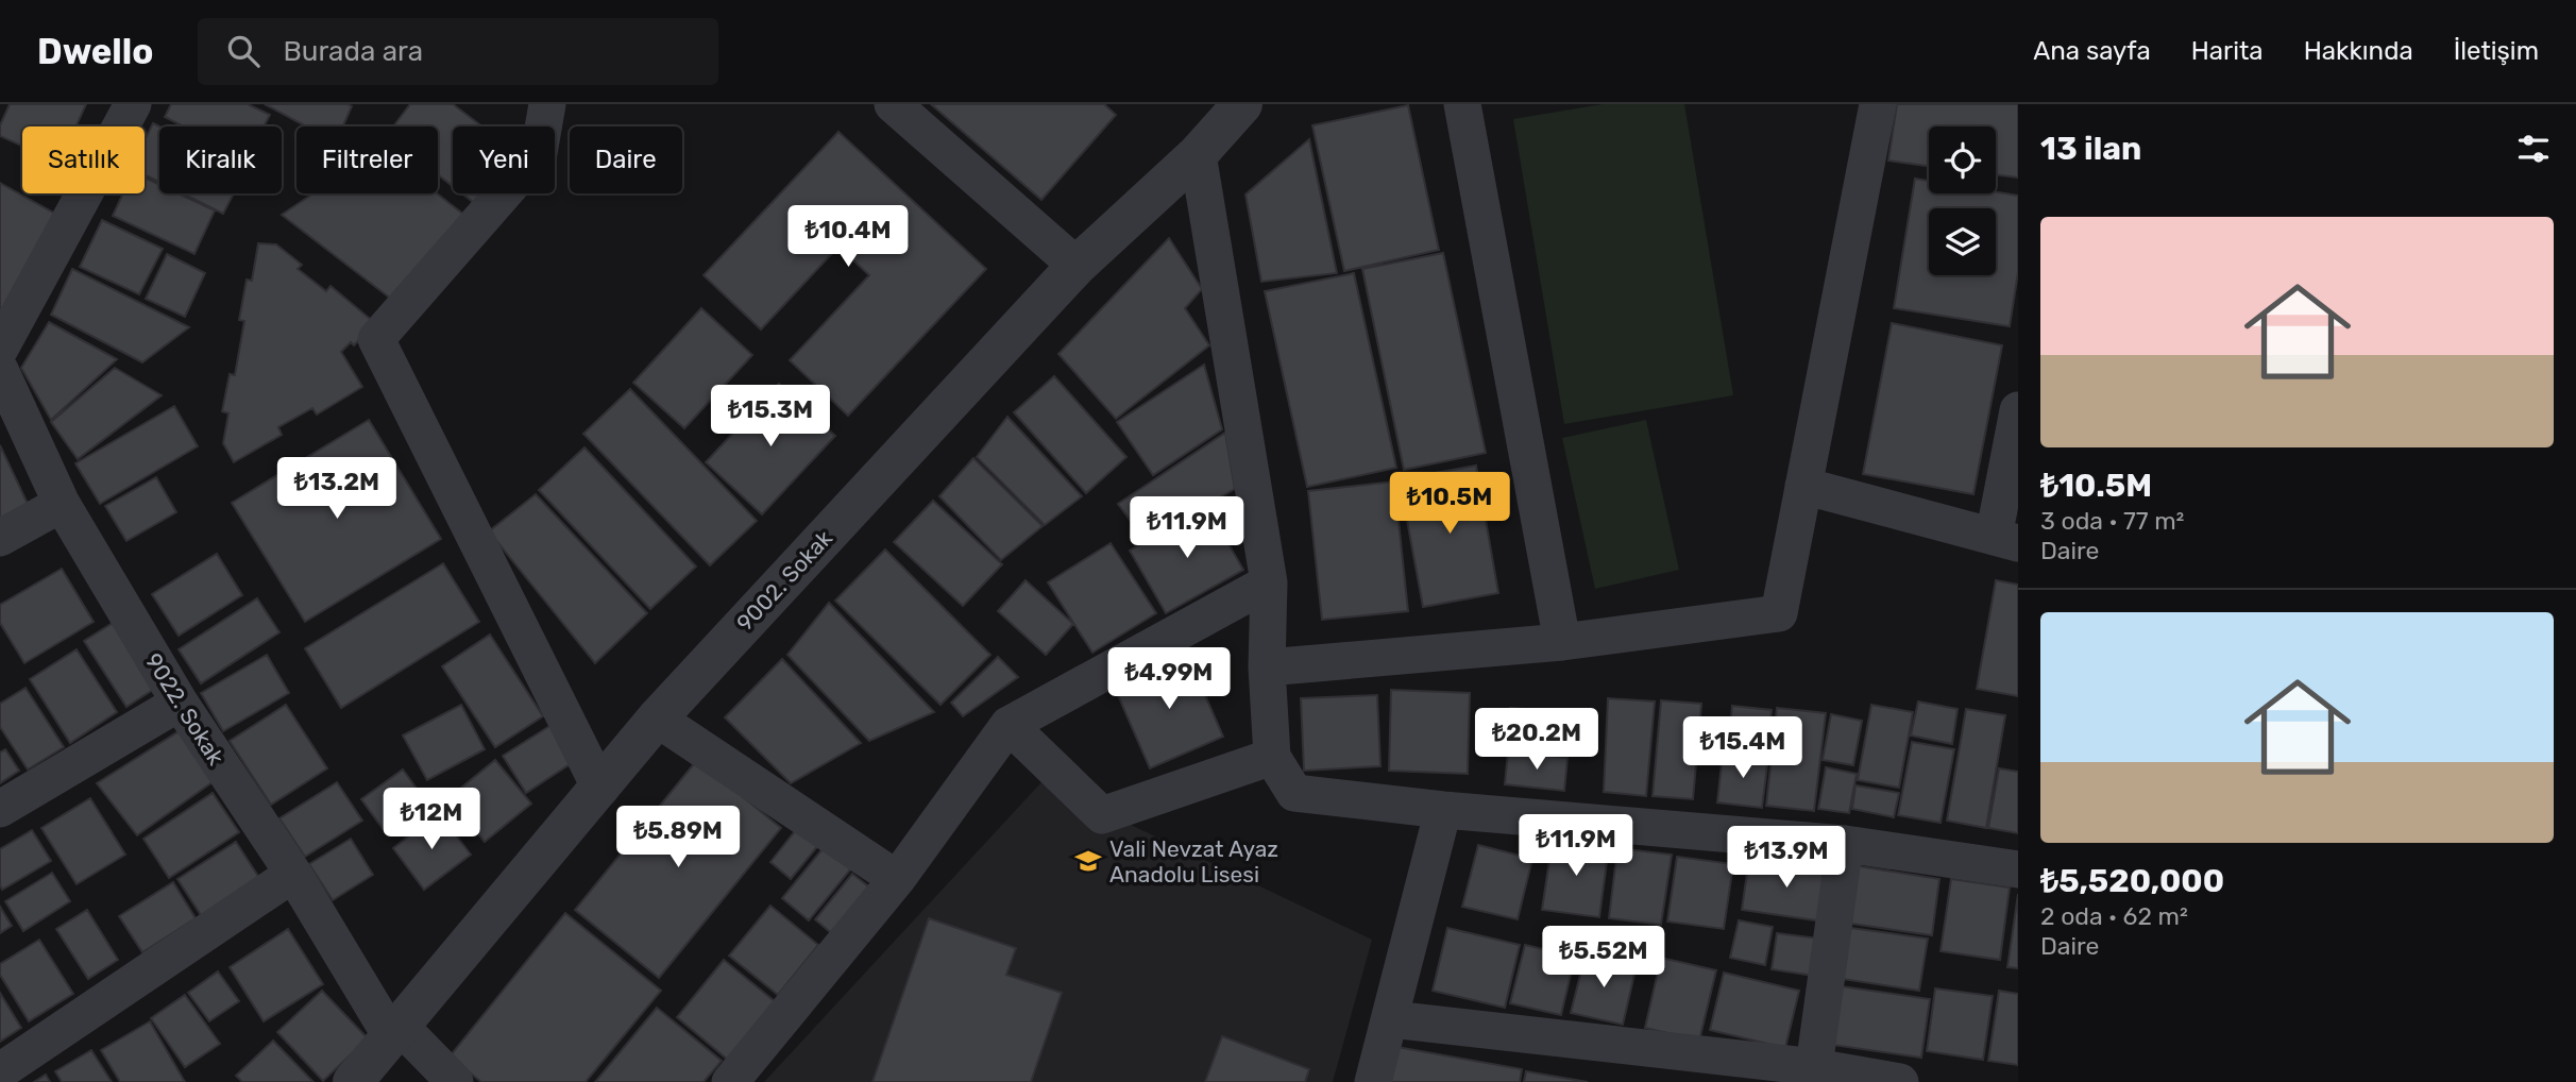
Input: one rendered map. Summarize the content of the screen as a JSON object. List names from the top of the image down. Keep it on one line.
{"streets":{"street":["9002. Sokak","9022. Sokak"]},"crossings":[["9002. Sokak","9022. Sokak"]],"places":{"school or university":["Vali Nevzat Ayaz Anadolu Lisesi"]},"page":{"header":"Dwello","search":"Burada ara","nav":["Ana sayfa","Harita","Hakkında","İletişim"],"heading":"13 ilan","chip":["Satılık","Kiralık","Filtreler","Yeni","Daire"],"list":[{"name":"₺10.5M","note":"3 oda · 77 m² · Daire"},{"name":"₺5,520,000","note":"2 oda · 62 m² · Daire"}],"price":["₺10.4M","₺15.3M","₺13.2M","₺10.5M","₺11.9M","₺4.99M","₺20.2M","₺15.4M","₺12M","₺5.89M","₺11.9M","₺13.9M","₺5.52M"]}}
